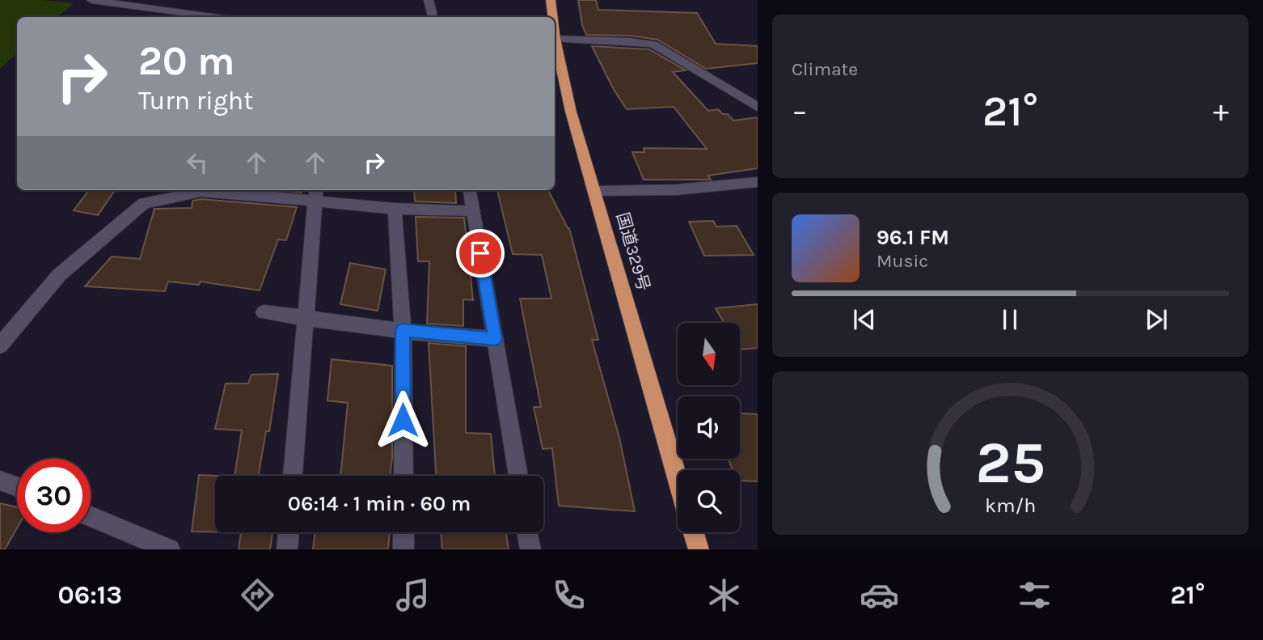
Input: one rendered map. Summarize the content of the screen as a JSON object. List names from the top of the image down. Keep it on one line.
{"streets":{"highway":["国道329号"]},"north":"bottom","page":{"tile":"Climate","turn":["20 m","Turn right"],"heat":["−","21°","+"],"song":["96.1 FM","Music"],"limit":"30","trip":"06:14 · 1 min · 60 m","tabs":["06:13","21°"],"gauge":["25","km/h"]}}
